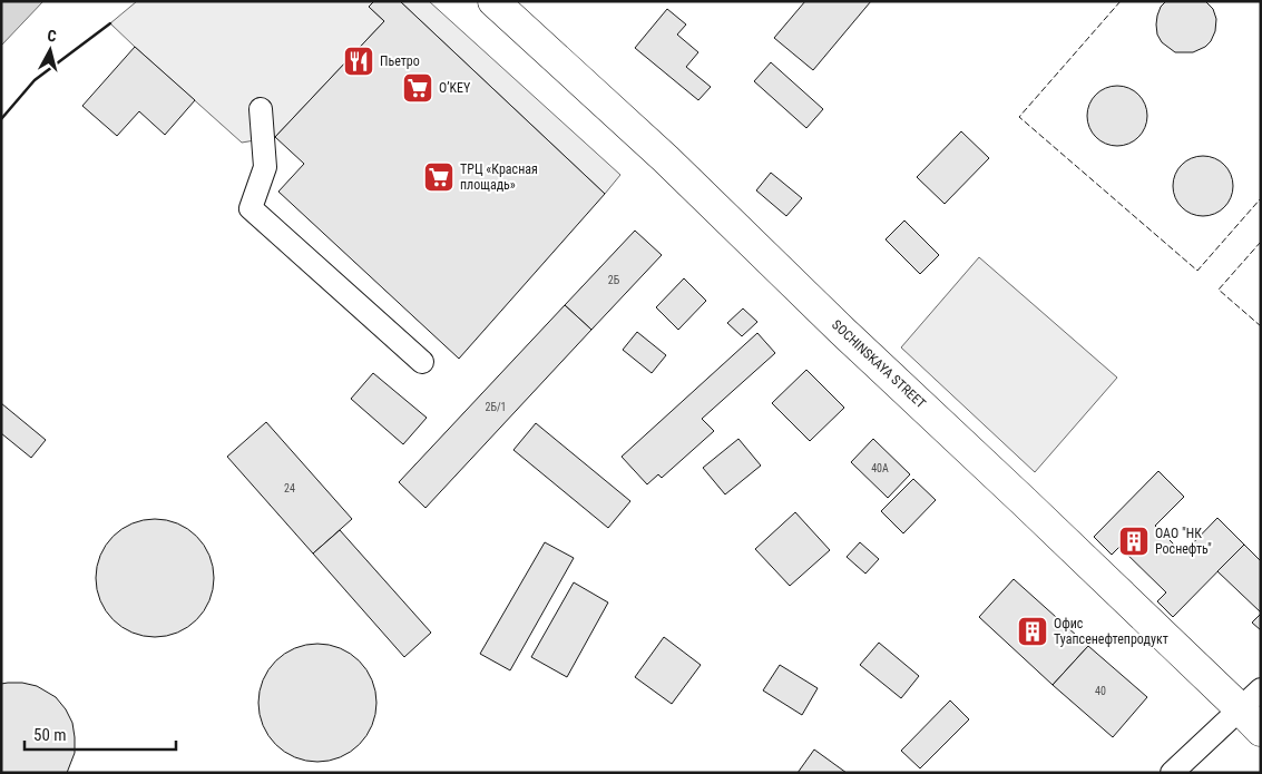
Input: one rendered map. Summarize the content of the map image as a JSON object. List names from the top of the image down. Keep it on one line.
{"streets":{"highway":["SOCHINSKAYA STREET"]},"places":{"restaurant":["Пьетро"],"supermarket":["O’KEY","ТРЦ «Красная площадь»"],"building":["ОАО \"НК Роснефть\"","Офис Туапсенефтепродукт"]},"house_numbers":["2Б","2Б/1","40А","24","40"],"scale_bar":"50 m","north":"top"}
